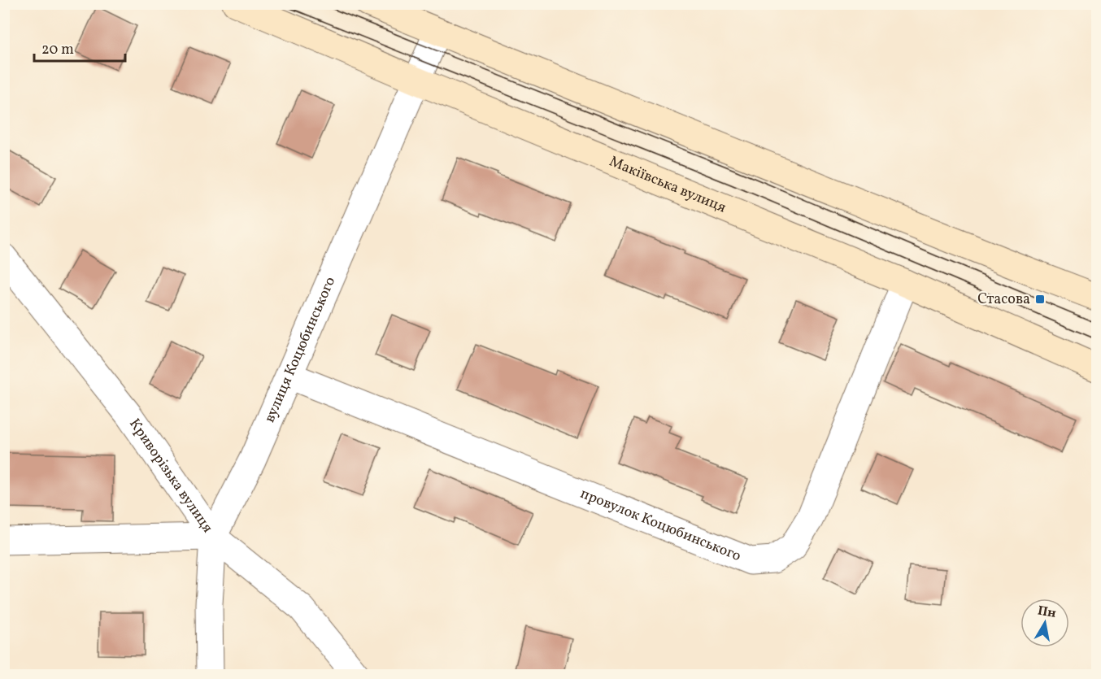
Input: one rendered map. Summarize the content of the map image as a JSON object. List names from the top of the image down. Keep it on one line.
{"streets":{"main road":["Макіївська вулиця"],"street":["вулиця Коцюбинського","Криворізька вулиця","провулок Коцюбинського"]},"crossings":[["Макіївська вулиця","вулиця Коцюбинського"],["Макіївська вулиця","провулок Коцюбинського"],["вулиця Коцюбинського","Криворізька вулиця"],["вулиця Коцюбинського","провулок Коцюбинського"]],"places":{"transit":["Стасова"]},"scale_bar":"20 m","north":"top"}
